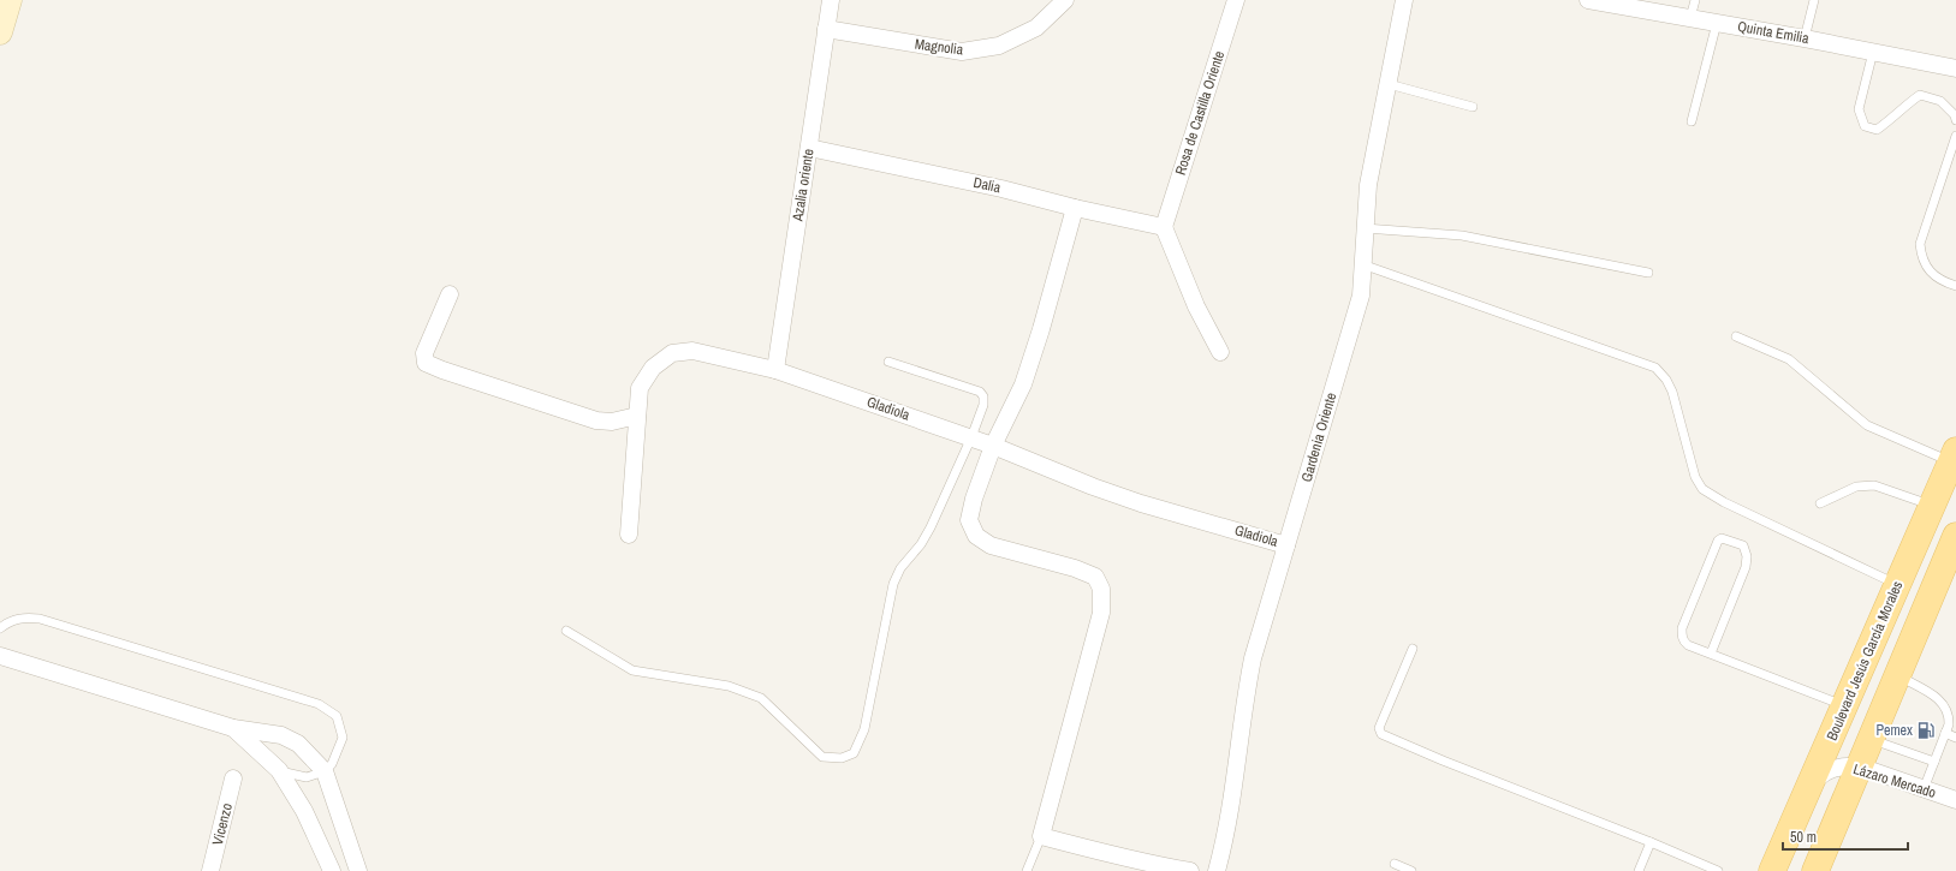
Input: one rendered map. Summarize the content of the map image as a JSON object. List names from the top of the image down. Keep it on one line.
{"streets":{"main road":["Boulevard Jesús García Morales"],"street":["Quinta Emilia","Magnolia","Rosa de Castilla Oriente","Azalia oriente","Dalia","Gladiola","Gardenia Oriente","Lázaro Mercado","Vicenzo"]},"crossings":[["Magnolia","Azalia oriente"],["Rosa de Castilla Oriente","Dalia"],["Azalia oriente","Dalia"],["Azalia oriente","Gladiola"],["Gladiola","Gardenia Oriente"],["Boulevard Jesús García Morales","Lázaro Mercado"]],"places":{"fuel station":["Pemex"]},"scale_bar":"50 m"}
